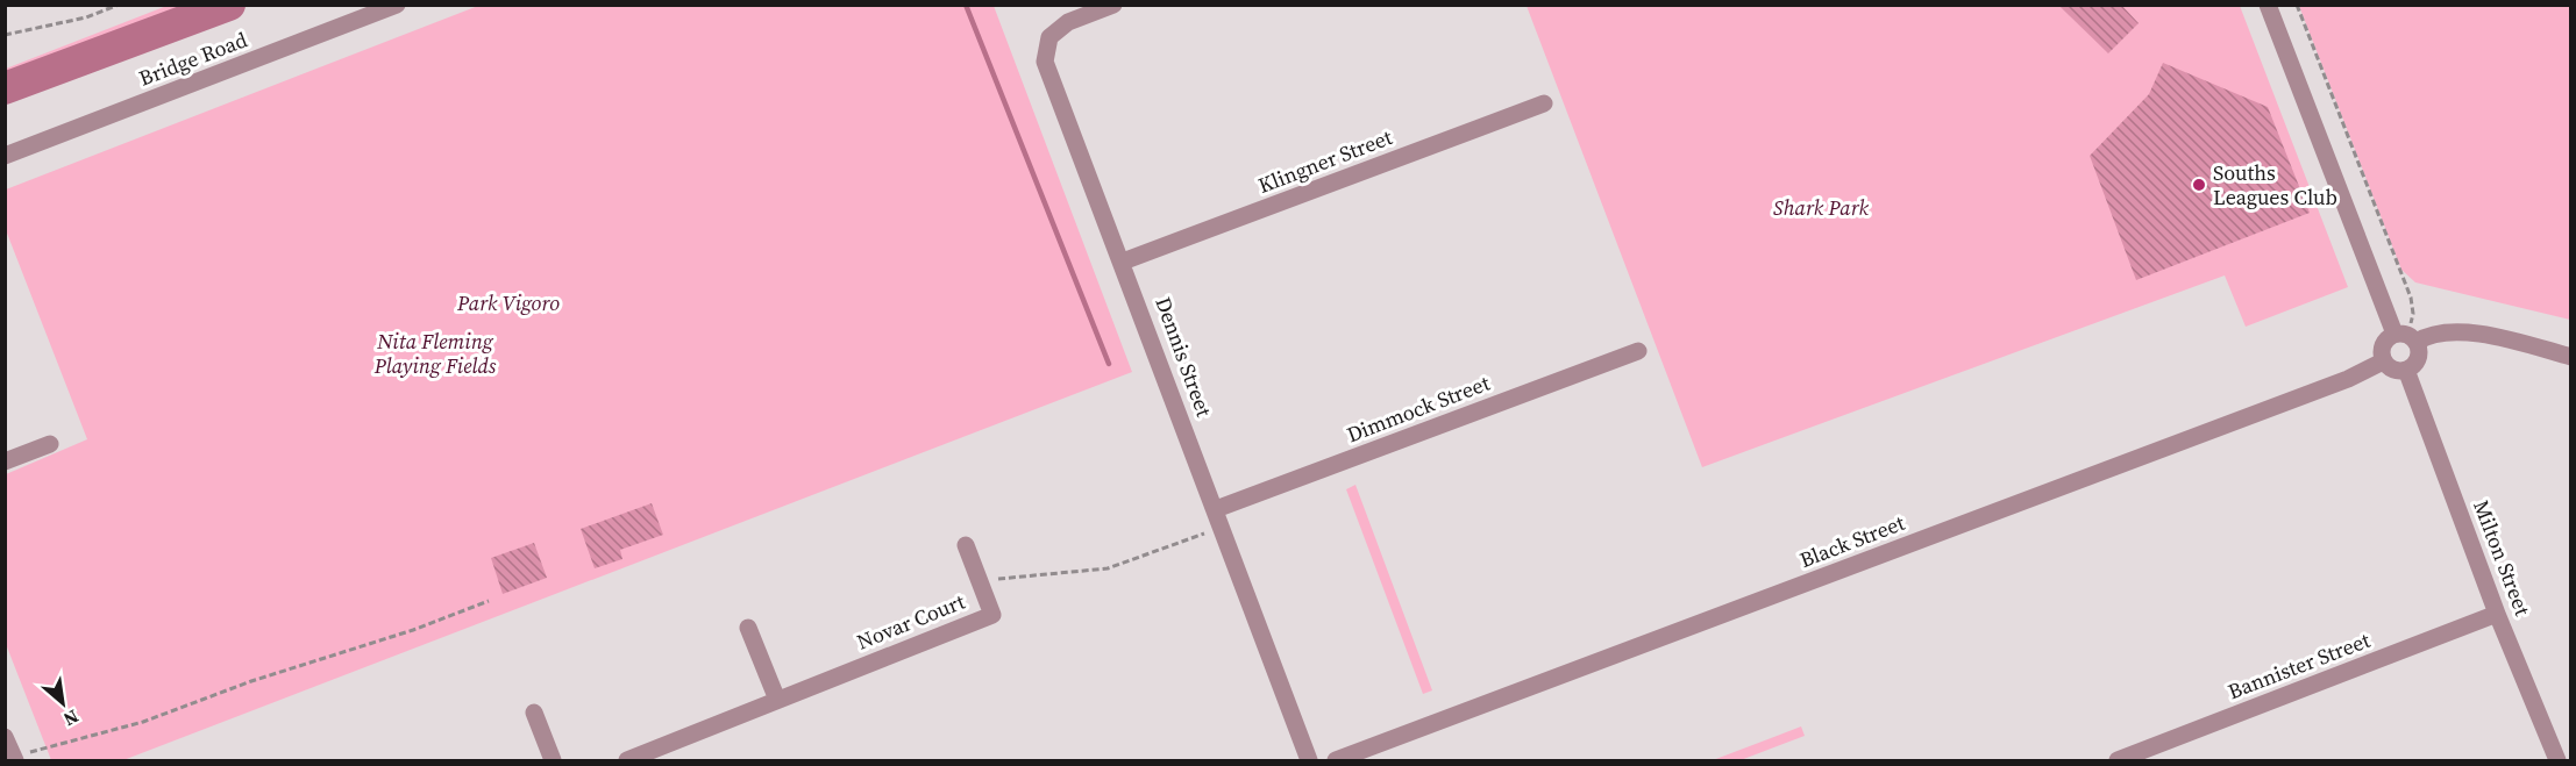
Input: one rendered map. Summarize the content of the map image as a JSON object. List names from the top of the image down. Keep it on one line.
{"streets":{"street":["Bridge Road","Klingner Street","Dennis Street","Dimmock Street","Black Street","Milton Street","Novar Court","Bannister Street"]},"crossings":[["Klingner Street","Dennis Street"],["Dennis Street","Dimmock Street"],["Black Street","Milton Street"],["Milton Street","Bannister Street"]],"parks":["Shark Park","Park Vigoro","Nita Fleming Playing Fields"],"places":["Souths Leagues Club"],"north":"bottom right"}
